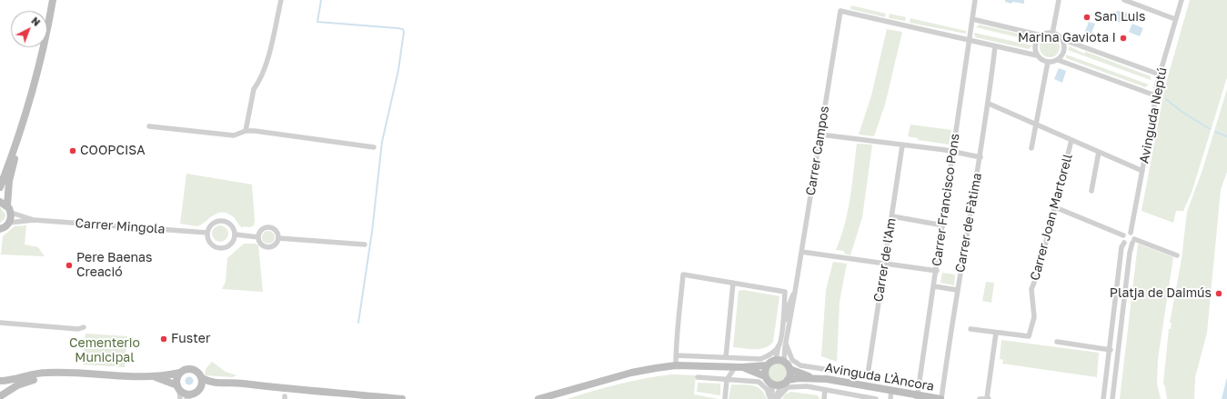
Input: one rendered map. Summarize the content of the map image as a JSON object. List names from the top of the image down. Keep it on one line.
{"streets":{"street":["Avinguda Neptú","Carrer Campos","Carrer Francisco Pons","Carrer Joan Martorell","Carrer de Fàtima","Carrer Mingola","Carrer de l'Am","Avinguda L'Àncora"]},"crossings":[["Carrer Campos","Carrer Francisco Pons"],["Carrer Francisco Pons","Avinguda L'Àncora"],["Carrer de Fàtima","Avinguda L'Àncora"]],"parks":["Cementerio Municipal"],"places":["San Luis","Marina Gaviota I","COOPCISA","Pere Baenas Creació","Platja de Daimús","Fuster"],"north":"top right"}
